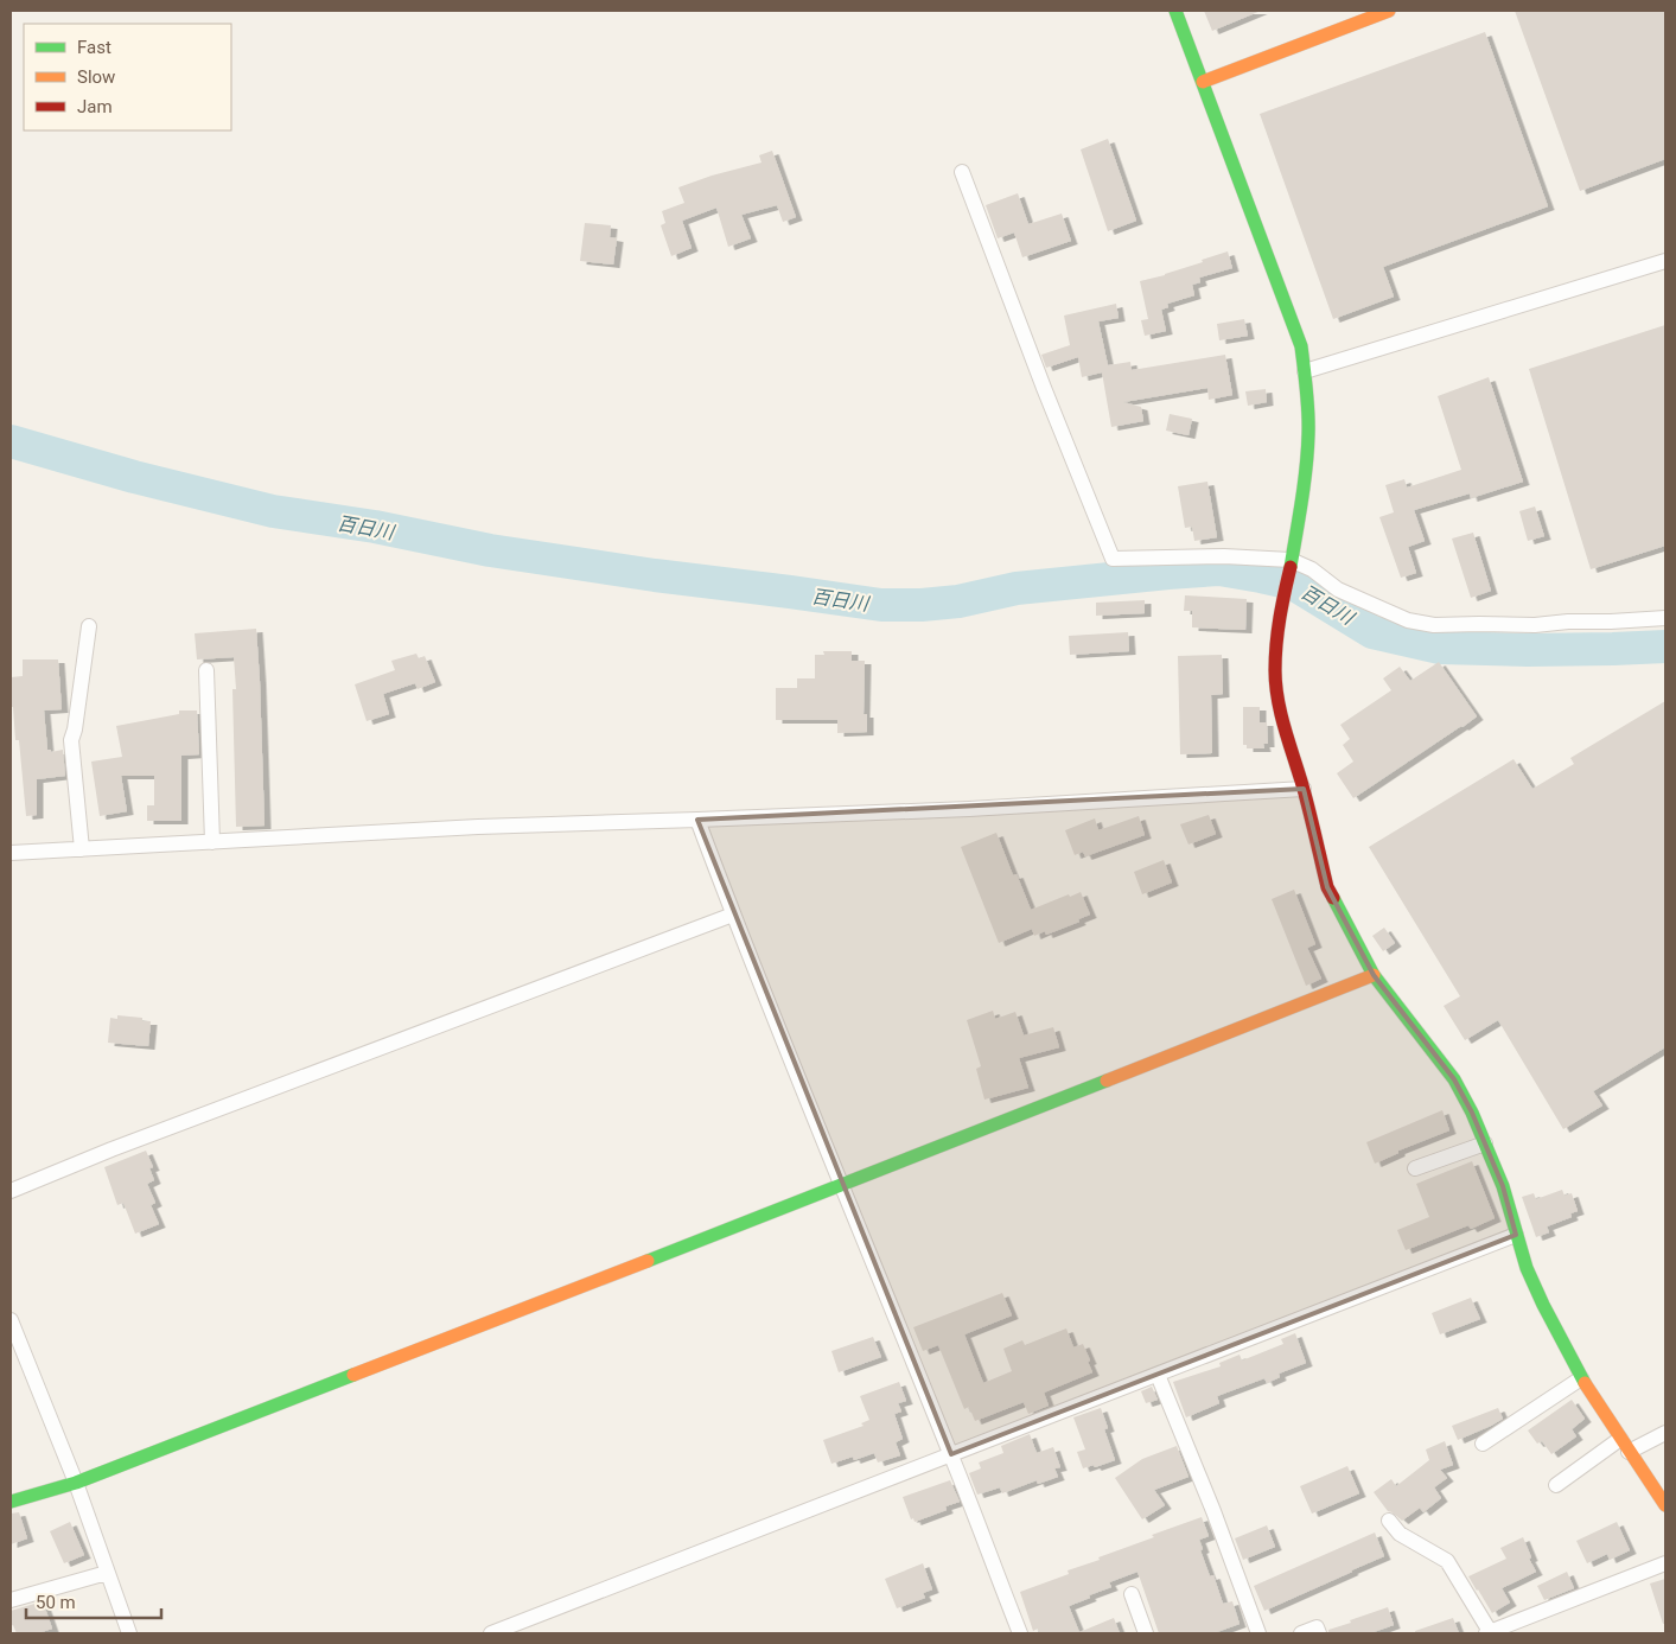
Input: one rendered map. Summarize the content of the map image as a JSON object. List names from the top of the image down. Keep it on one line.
{"water":["百日川"],"legend":["Fast","Slow","Jam"],"scale_bar":"50 m"}
